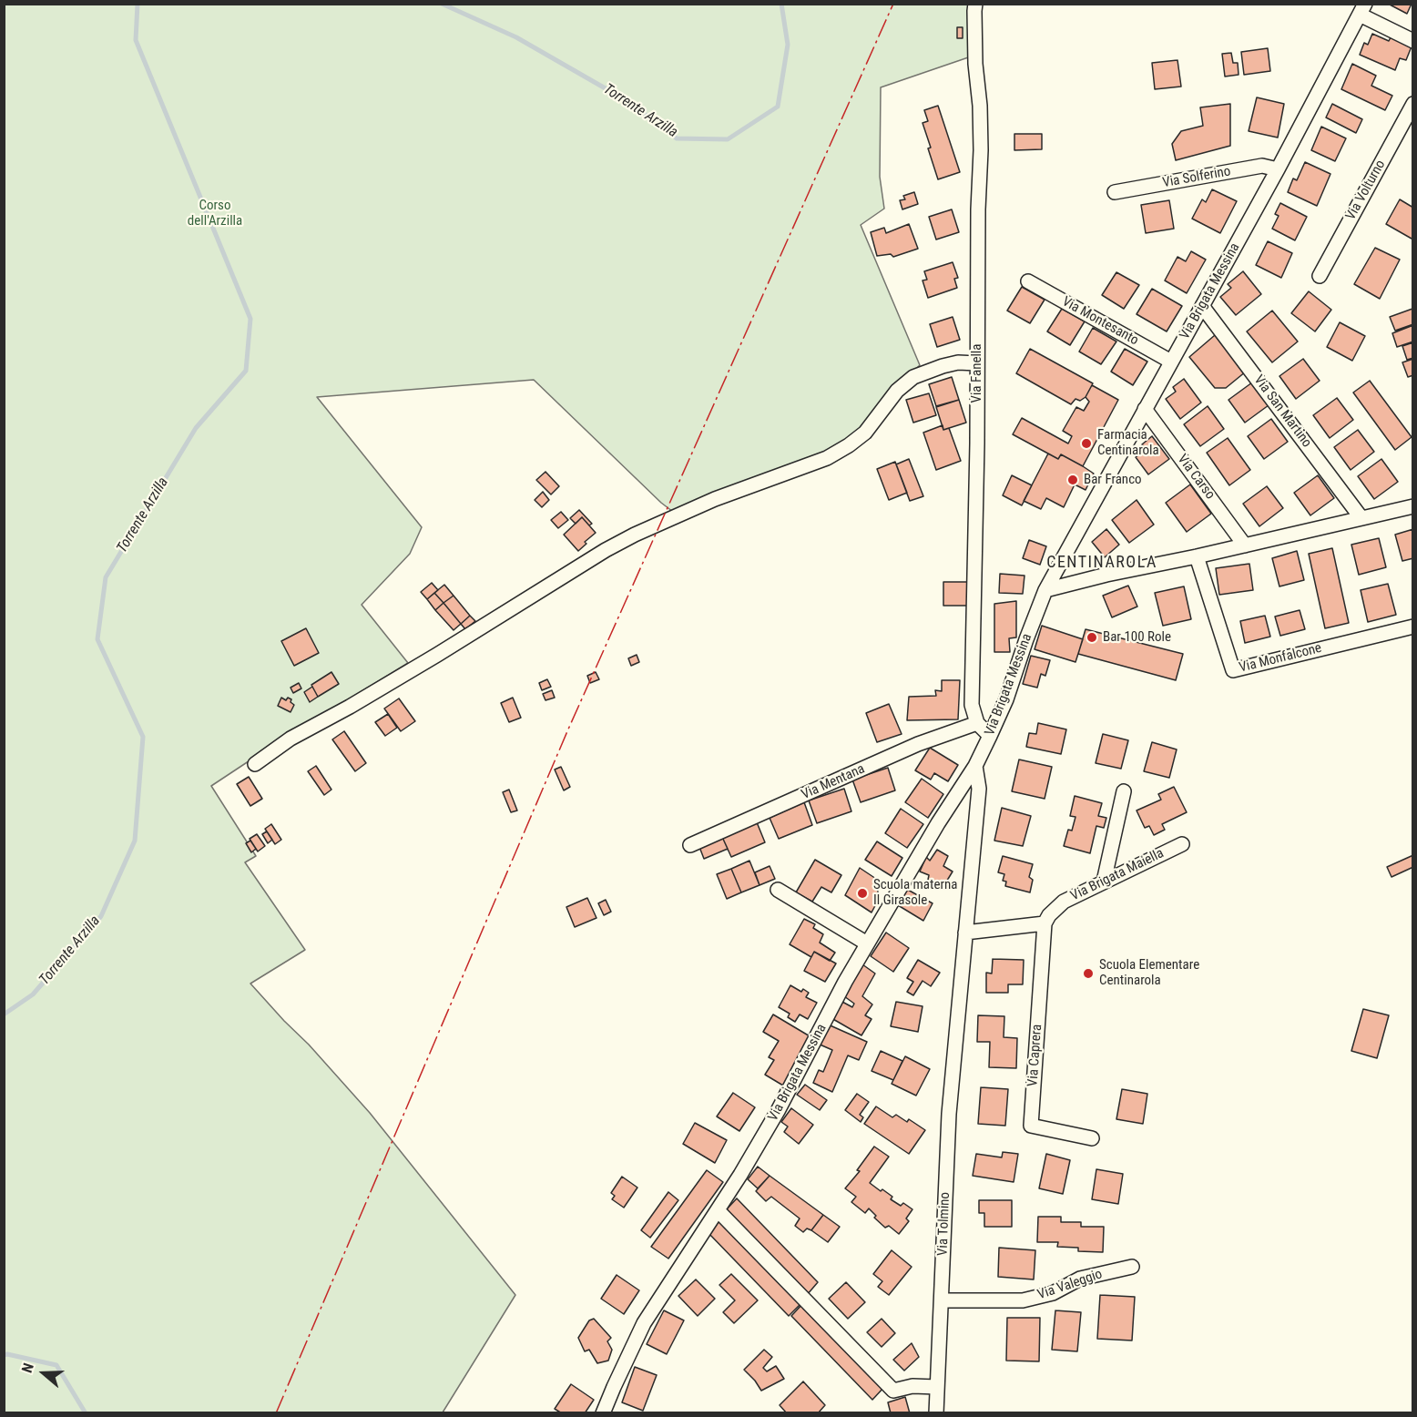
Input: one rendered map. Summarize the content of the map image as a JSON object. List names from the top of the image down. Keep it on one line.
{"streets":{"street":["Via Solferino","Via Volturno","Via Brigata Messina","Via Montesanto","Via Fanella","Via San Martino","Via Carso","Via Monfalcone","Via Mentana","Via Brigata Maiella","Via Caprera","Via Tolmino","Via Valeggio"]},"crossings":[["Via Solferino","Via Brigata Messina"],["Via Brigata Messina","Via Montesanto"],["Via Brigata Messina","Via San Martino"],["Via Brigata Messina","Via Carso"],["Via Brigata Messina","Via Tolmino"],["Via Fanella","Via Mentana"],["Via Brigata Maiella","Via Caprera"],["Via Tolmino","Via Valeggio"]],"districts":["CENTINAROLA"],"water":["Torrente Arzilla"],"parks":["Corso dell'Arzilla"],"places":["Farmacia Centinarola","Bar Franco","Bar 100 Role","Scuola materna Il Girasole","Scuola Elementare Centinarola"],"north":"left"}
